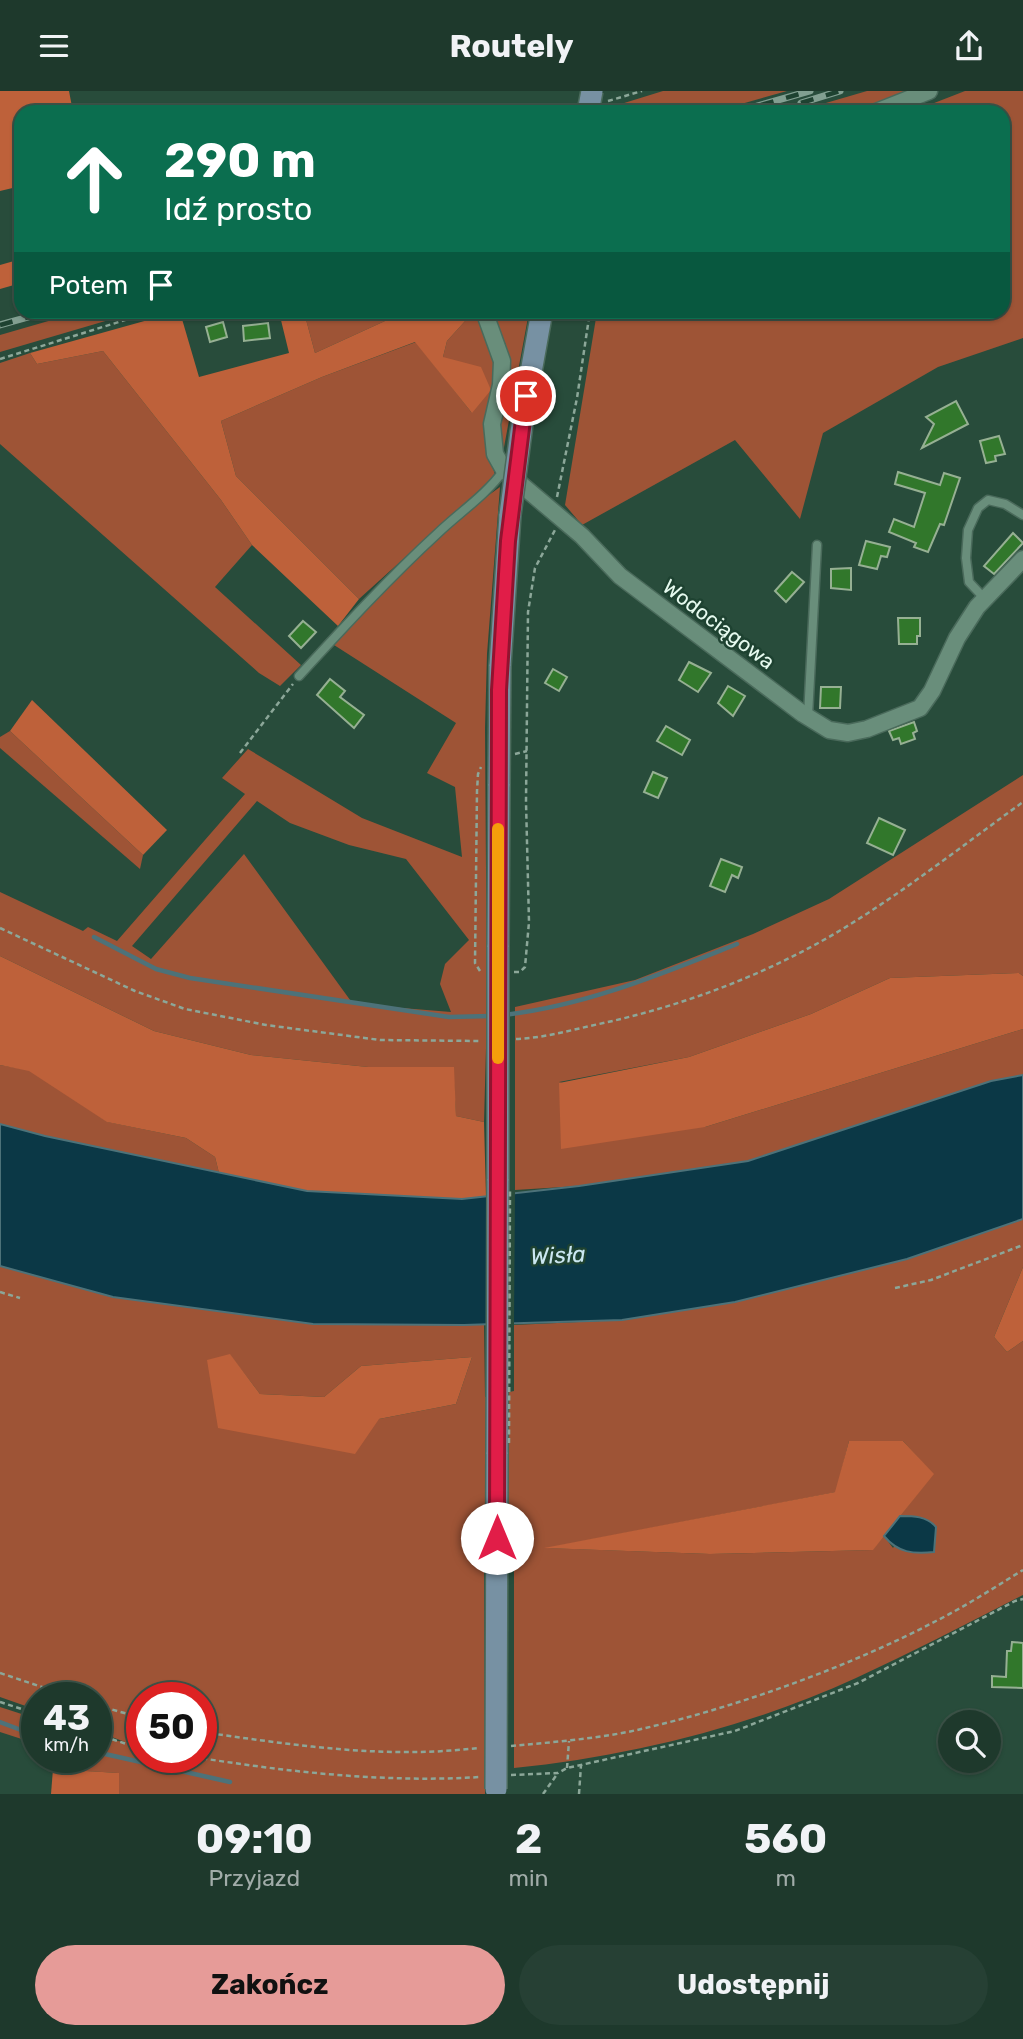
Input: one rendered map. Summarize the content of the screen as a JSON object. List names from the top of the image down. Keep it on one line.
{"streets":{"street":["Wodociągowa"]},"water":["Wisła"],"page":{"header":"Routely","turn":["290 m","Idź prosto"],"then":"Potem","speed":"43 km/h","limit":"50","eta":["09:10","Przyjazd","2","min","560","m"],"buttons":["Zakończ","Udostępnij"]}}
